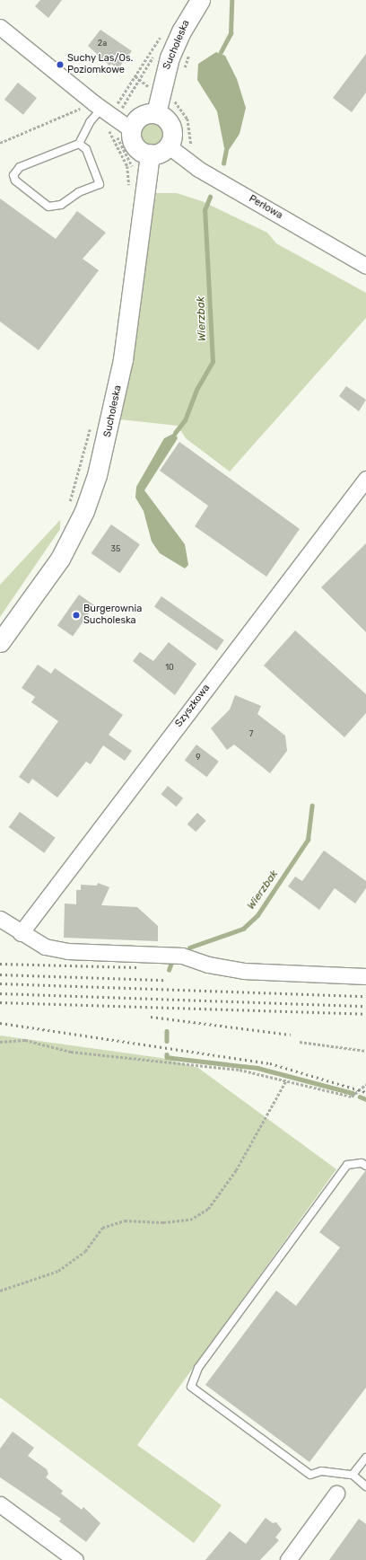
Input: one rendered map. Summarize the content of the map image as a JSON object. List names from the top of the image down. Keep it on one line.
{"streets":{"street":["Sucholeska","Perłowa","Szyszkowa"]},"crossings":[["Sucholeska","Perłowa"]],"water":["Wierzbak"],"places":["Suchy Las/Os. Poziomkowe","Burgerownia Sucholeska"],"house_numbers":["2a","35","10","7","9"]}
